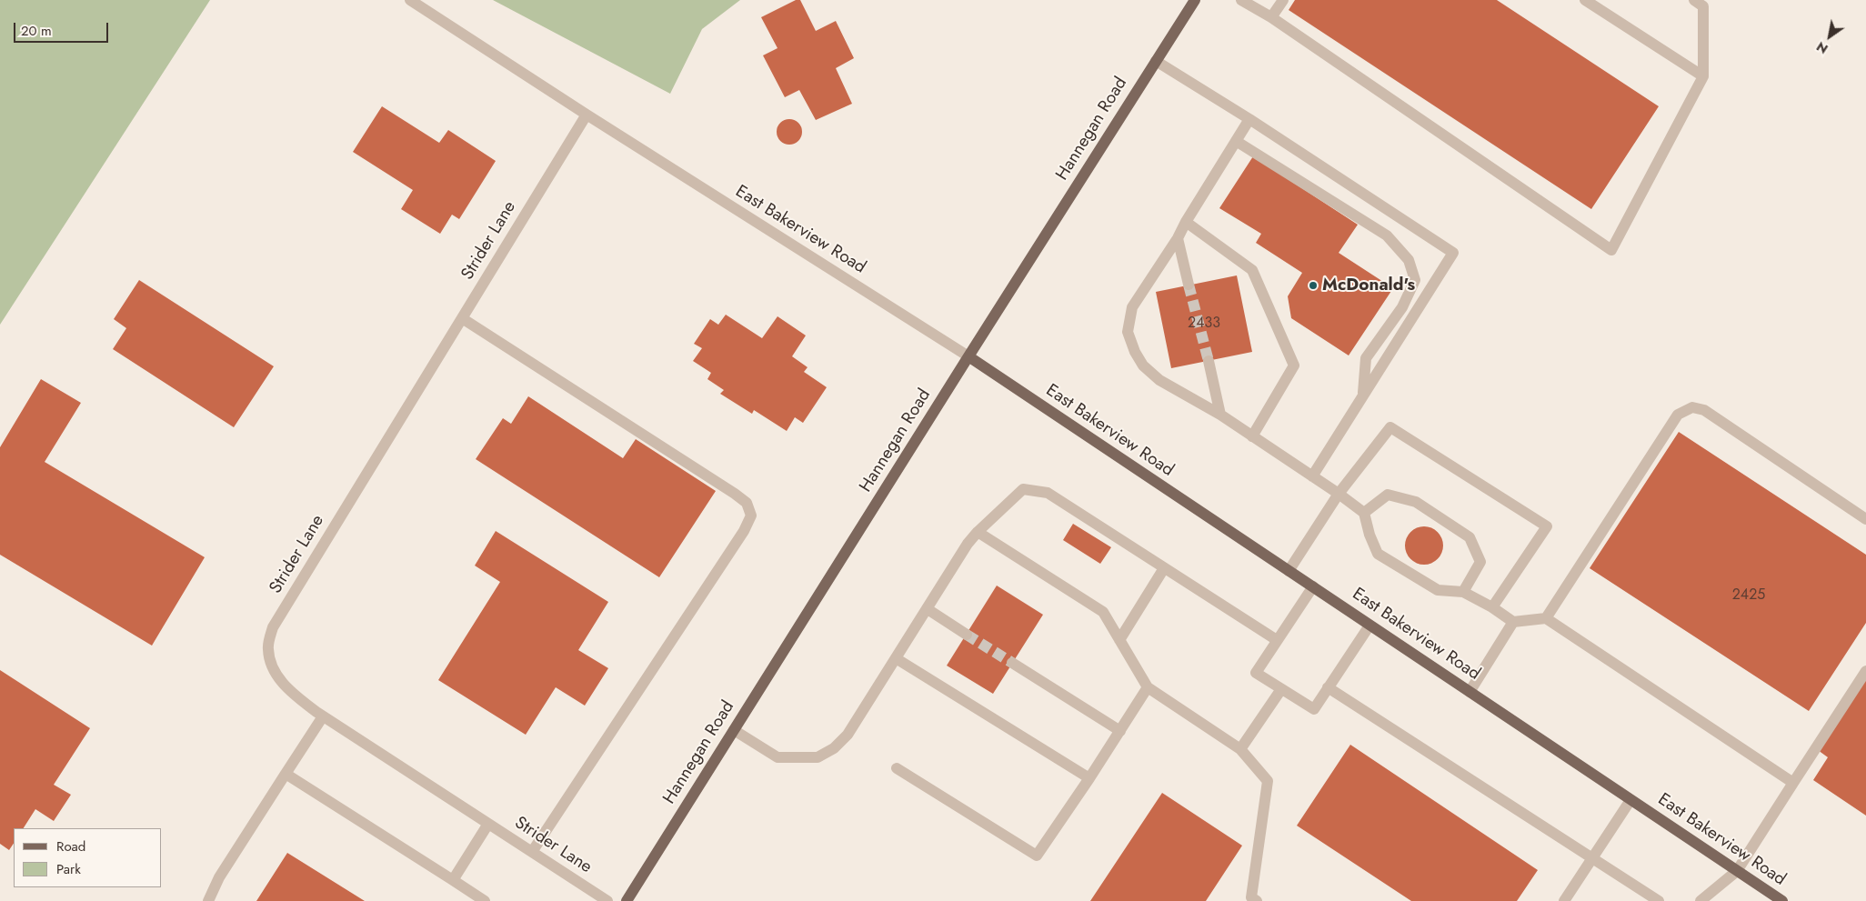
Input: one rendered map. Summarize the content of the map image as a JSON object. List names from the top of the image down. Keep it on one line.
{"streets":{"main road":["Hannegan Road","East Bakerview Road"],"street":["Strider Lane"]},"crossings":[["Hannegan Road","East Bakerview Road"],["East Bakerview Road","Strider Lane"]],"places":["McDonald's"],"house_numbers":["2433","2425"],"legend":["Road","Park"],"scale_bar":"20 m","north":"bottom left"}
